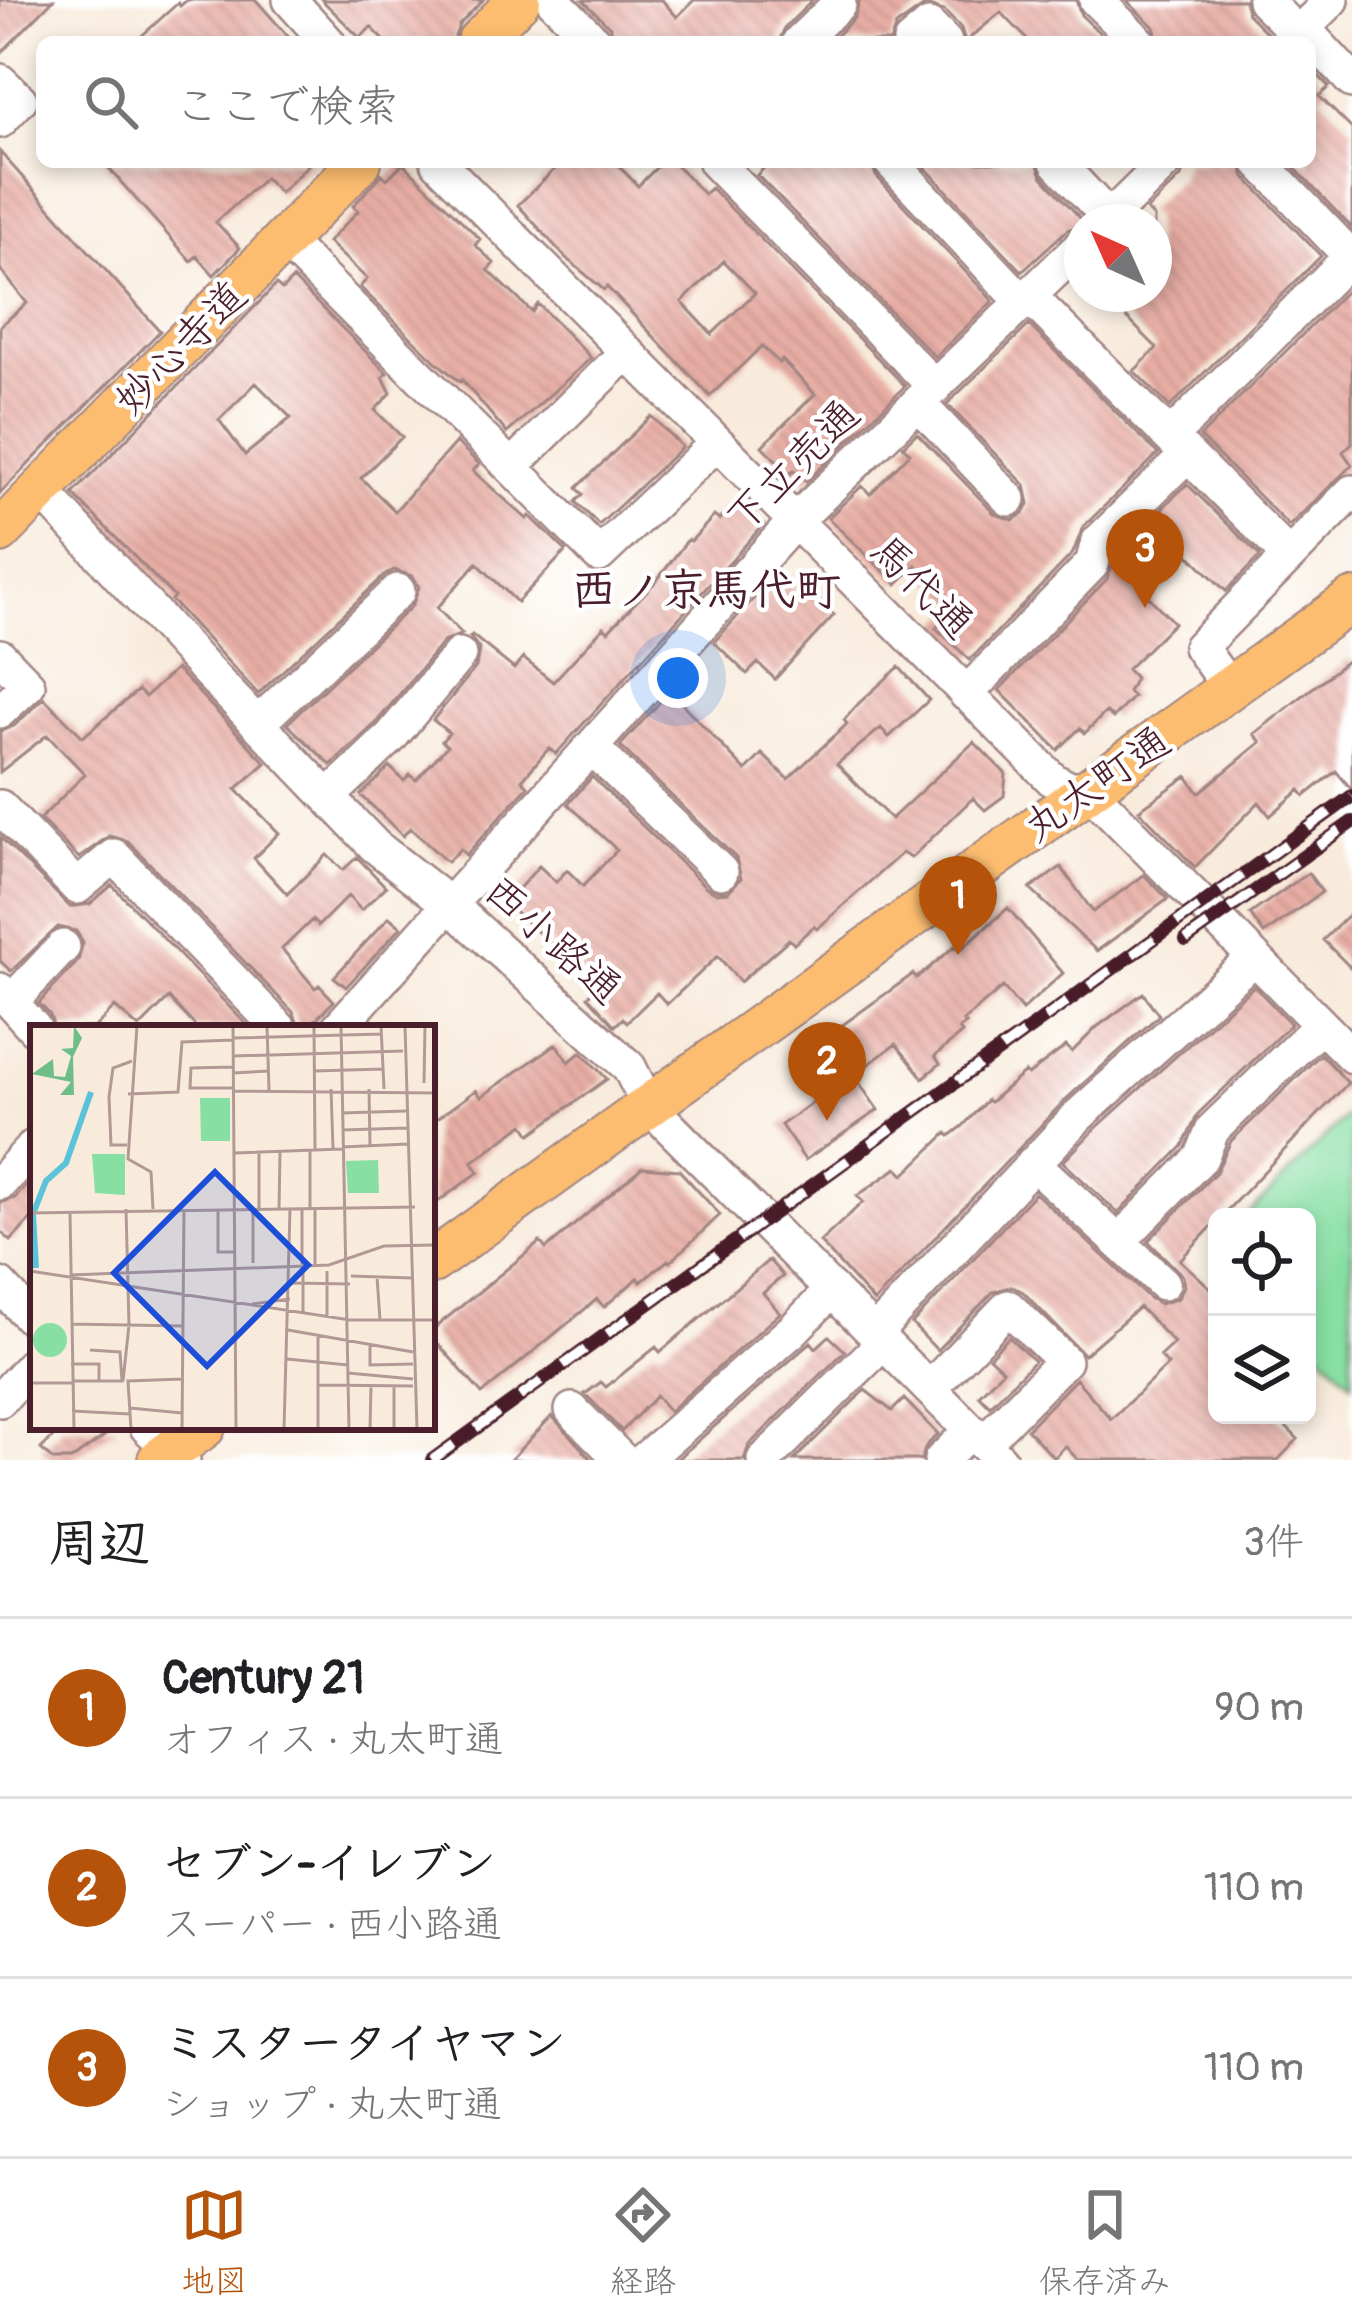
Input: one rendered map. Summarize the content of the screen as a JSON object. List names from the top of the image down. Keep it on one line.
{"streets":{"main road":["妙心寺道","丸太町通"],"street":["下立売通","馬代通","西小路通"]},"crossings":[["妙心寺道","西小路通"],["下立売通","馬代通"],["下立売通","西小路通"],["馬代通","丸太町通"],["丸太町通","西小路通"]],"districts":["西ノ京馬代町"],"north":"top left","page":{"search":"ここで検索","pins":["3","1","2"],"heading":["周辺","3件"],"list":[{"mark":"1","name":"Century 21","note":"オフィス · 丸太町通","value":"90 m"},{"mark":"2","name":"セブン-イレブン","note":"スーパー · 西小路通","value":"110 m"},{"mark":"3","name":"ミスタータイヤマン","note":"ショップ · 丸太町通","value":"110 m"}],"nav":["地図","経路","保存済み"]}}
